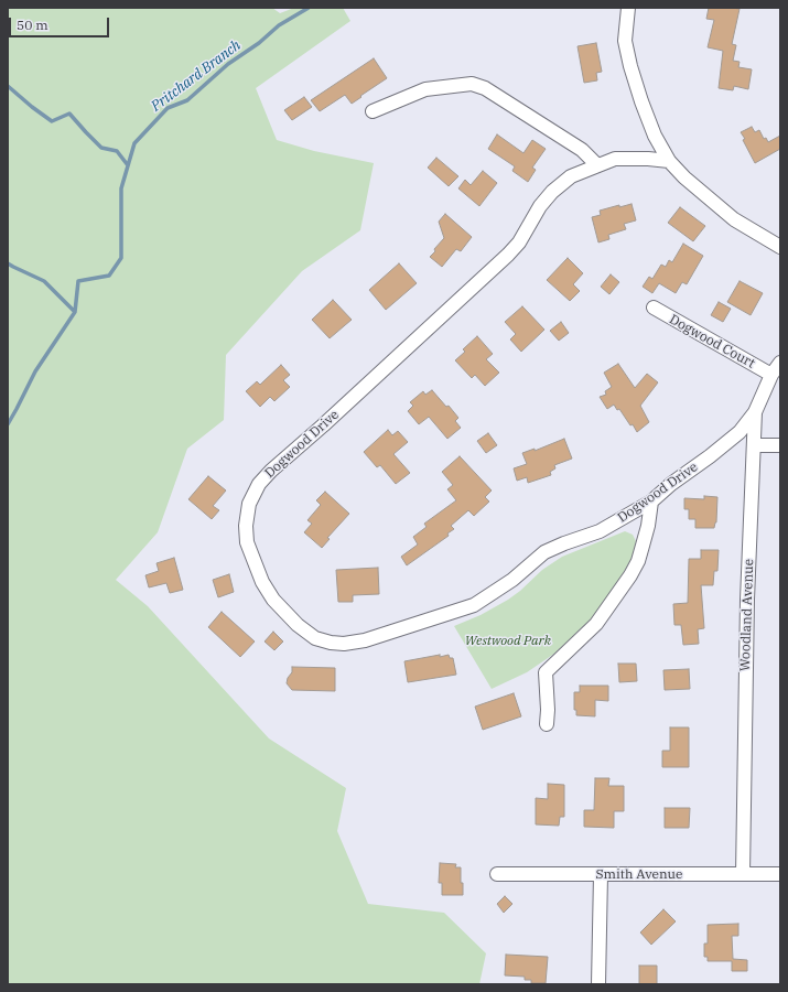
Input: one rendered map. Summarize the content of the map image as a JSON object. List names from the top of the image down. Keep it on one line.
{"streets":{"street":["Dogwood Court","Dogwood Drive","Woodland Avenue","Smith Avenue"]},"crossings":[["Dogwood Court","Woodland Avenue"],["Dogwood Drive","Woodland Avenue"],["Woodland Avenue","Smith Avenue"]],"water":["Pritchard Branch"],"parks":["Westwood Park"],"scale_bar":"50 m"}
